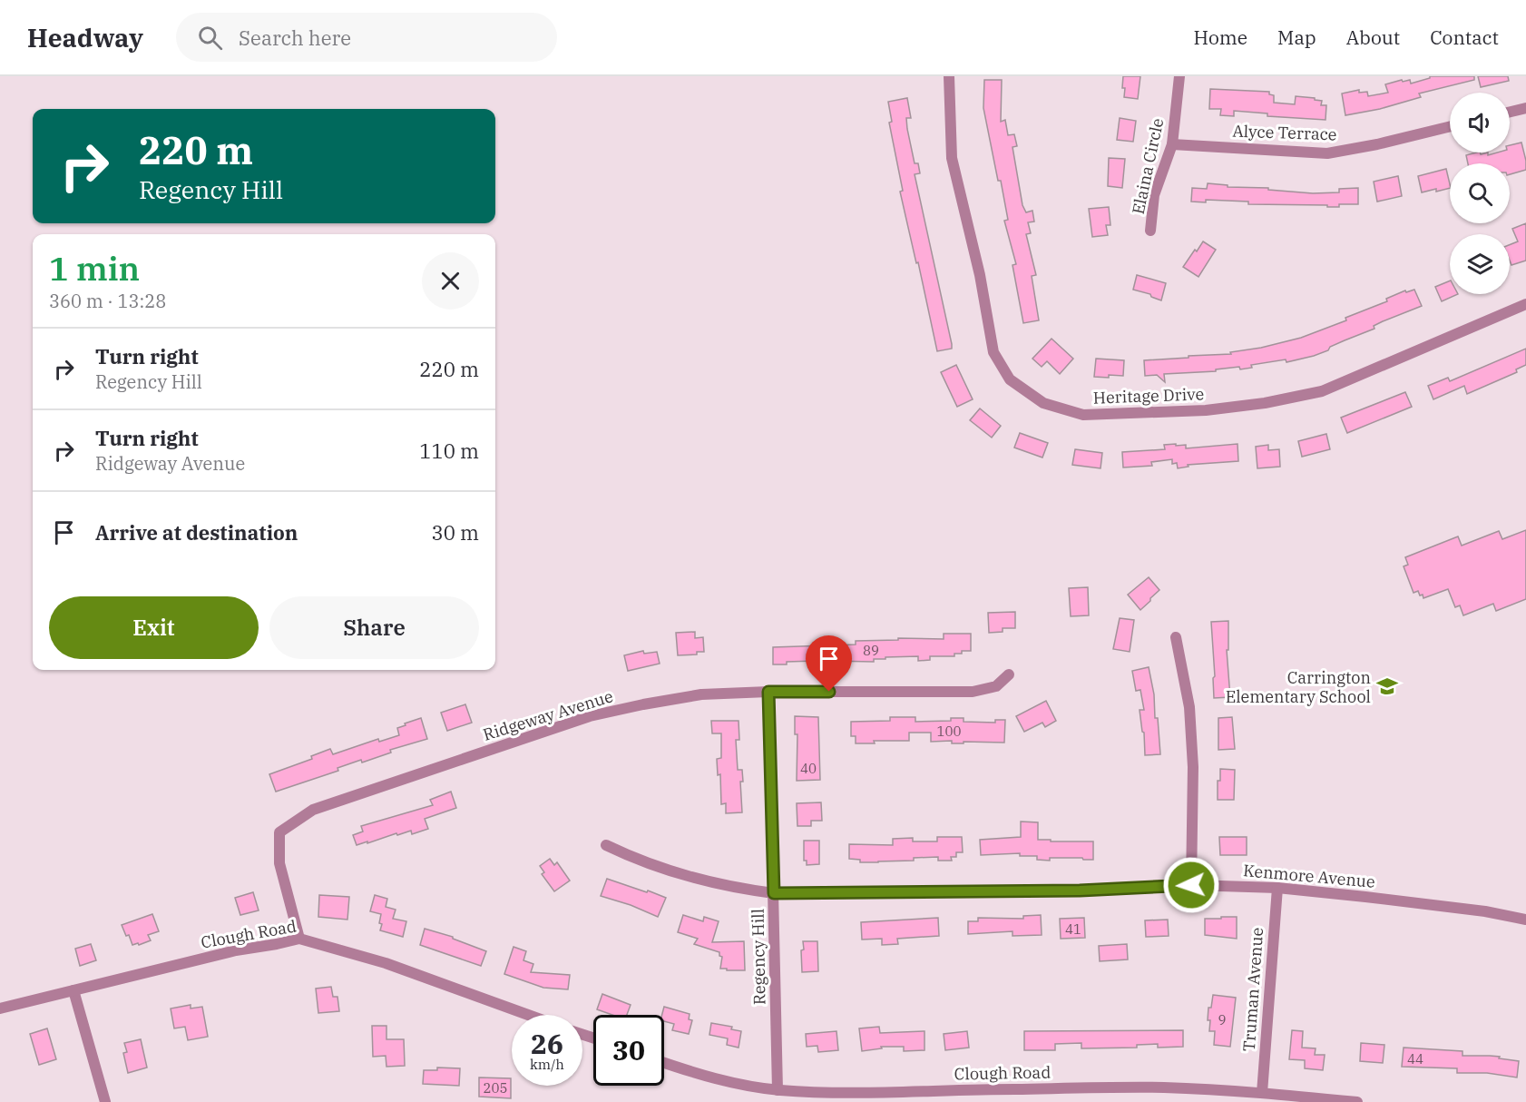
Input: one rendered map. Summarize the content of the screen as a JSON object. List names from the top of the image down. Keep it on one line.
{"streets":{"street":["Alyce Terrace","Elaina Circle","Heritage Drive","Ridgeway Avenue","Kenmore Avenue","Clough Road","Regency Hill","Truman Avenue"]},"crossings":[["Alyce Terrace","Elaina Circle"],["Ridgeway Avenue","Clough Road"],["Ridgeway Avenue","Regency Hill"],["Kenmore Avenue","Regency Hill"],["Kenmore Avenue","Truman Avenue"],["Clough Road","Regency Hill"],["Clough Road","Truman Avenue"]],"places":{"school or university":["Carrington Elementary School"]},"house_numbers":["89","100","40","41","9","44","205"],"page":{"header":"Headway","search":"Search here","nav":["Home","Map","About","Contact"],"turn":["220 m","Regency Hill"],"heading":["1 min","360 m · 13:28"],"list":[{"name":"Turn right","note":"Regency Hill","value":"220 m"},{"name":"Turn right","note":"Ridgeway Avenue","value":"110 m"},{"name":"Arrive at destination","value":"30 m"}],"buttons":["Exit","Share"],"speed":"26 km/h","limit":"30"}}
